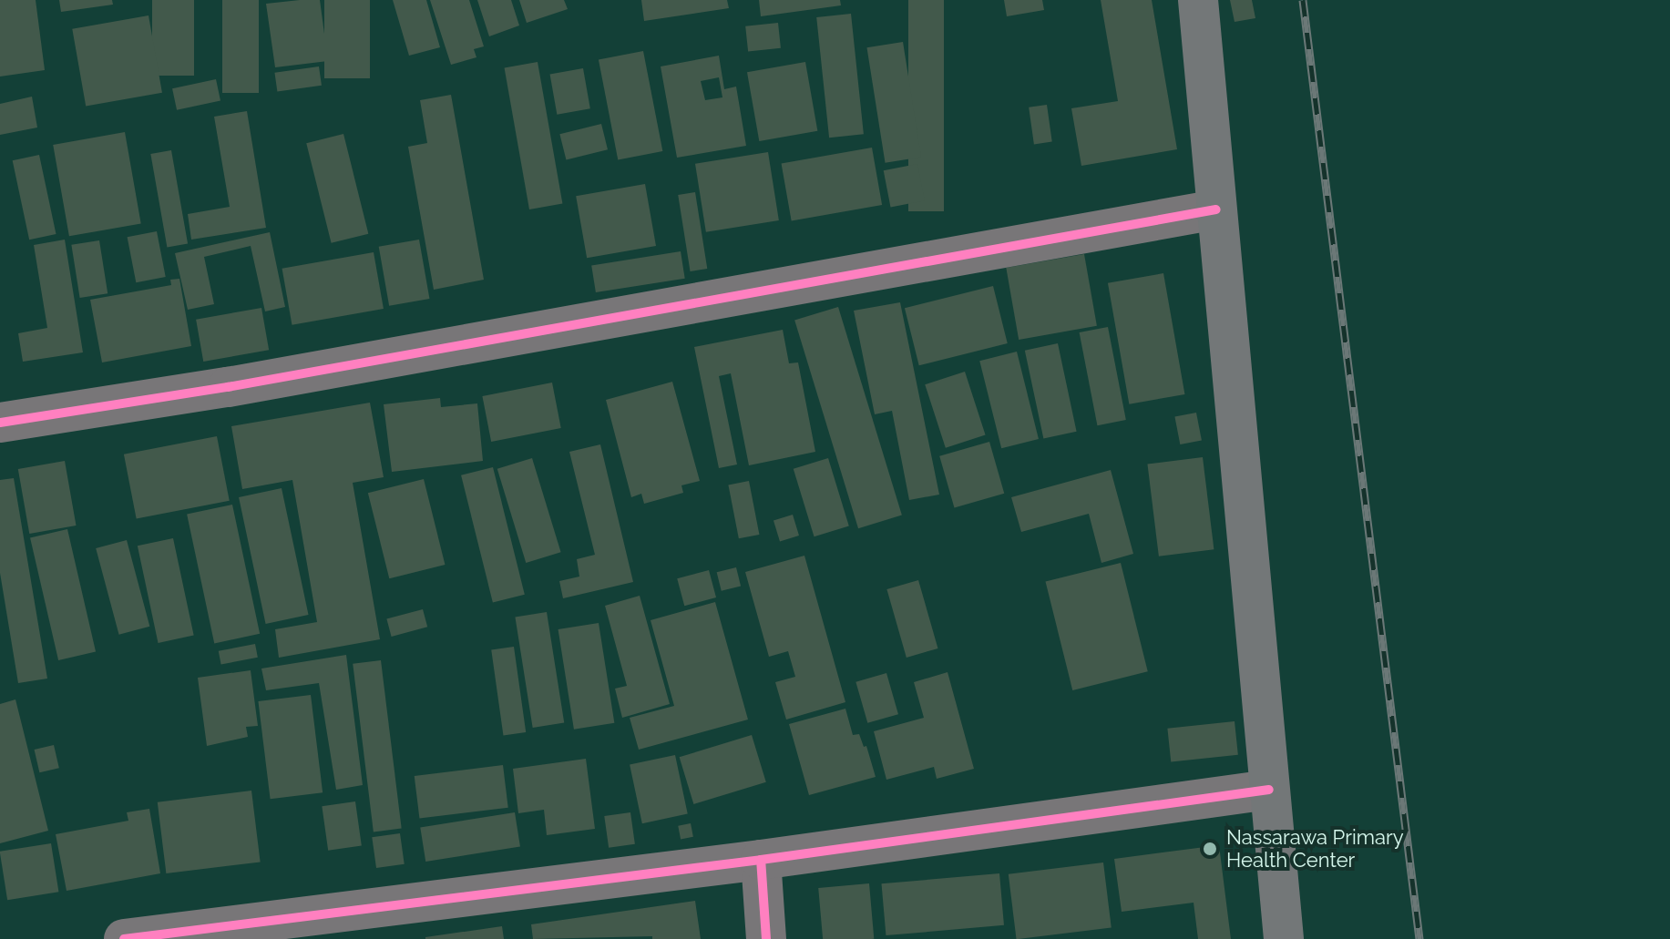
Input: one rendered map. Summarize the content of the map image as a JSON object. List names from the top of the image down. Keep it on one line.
{"places":["Nassarawa Primary Health Center"]}
